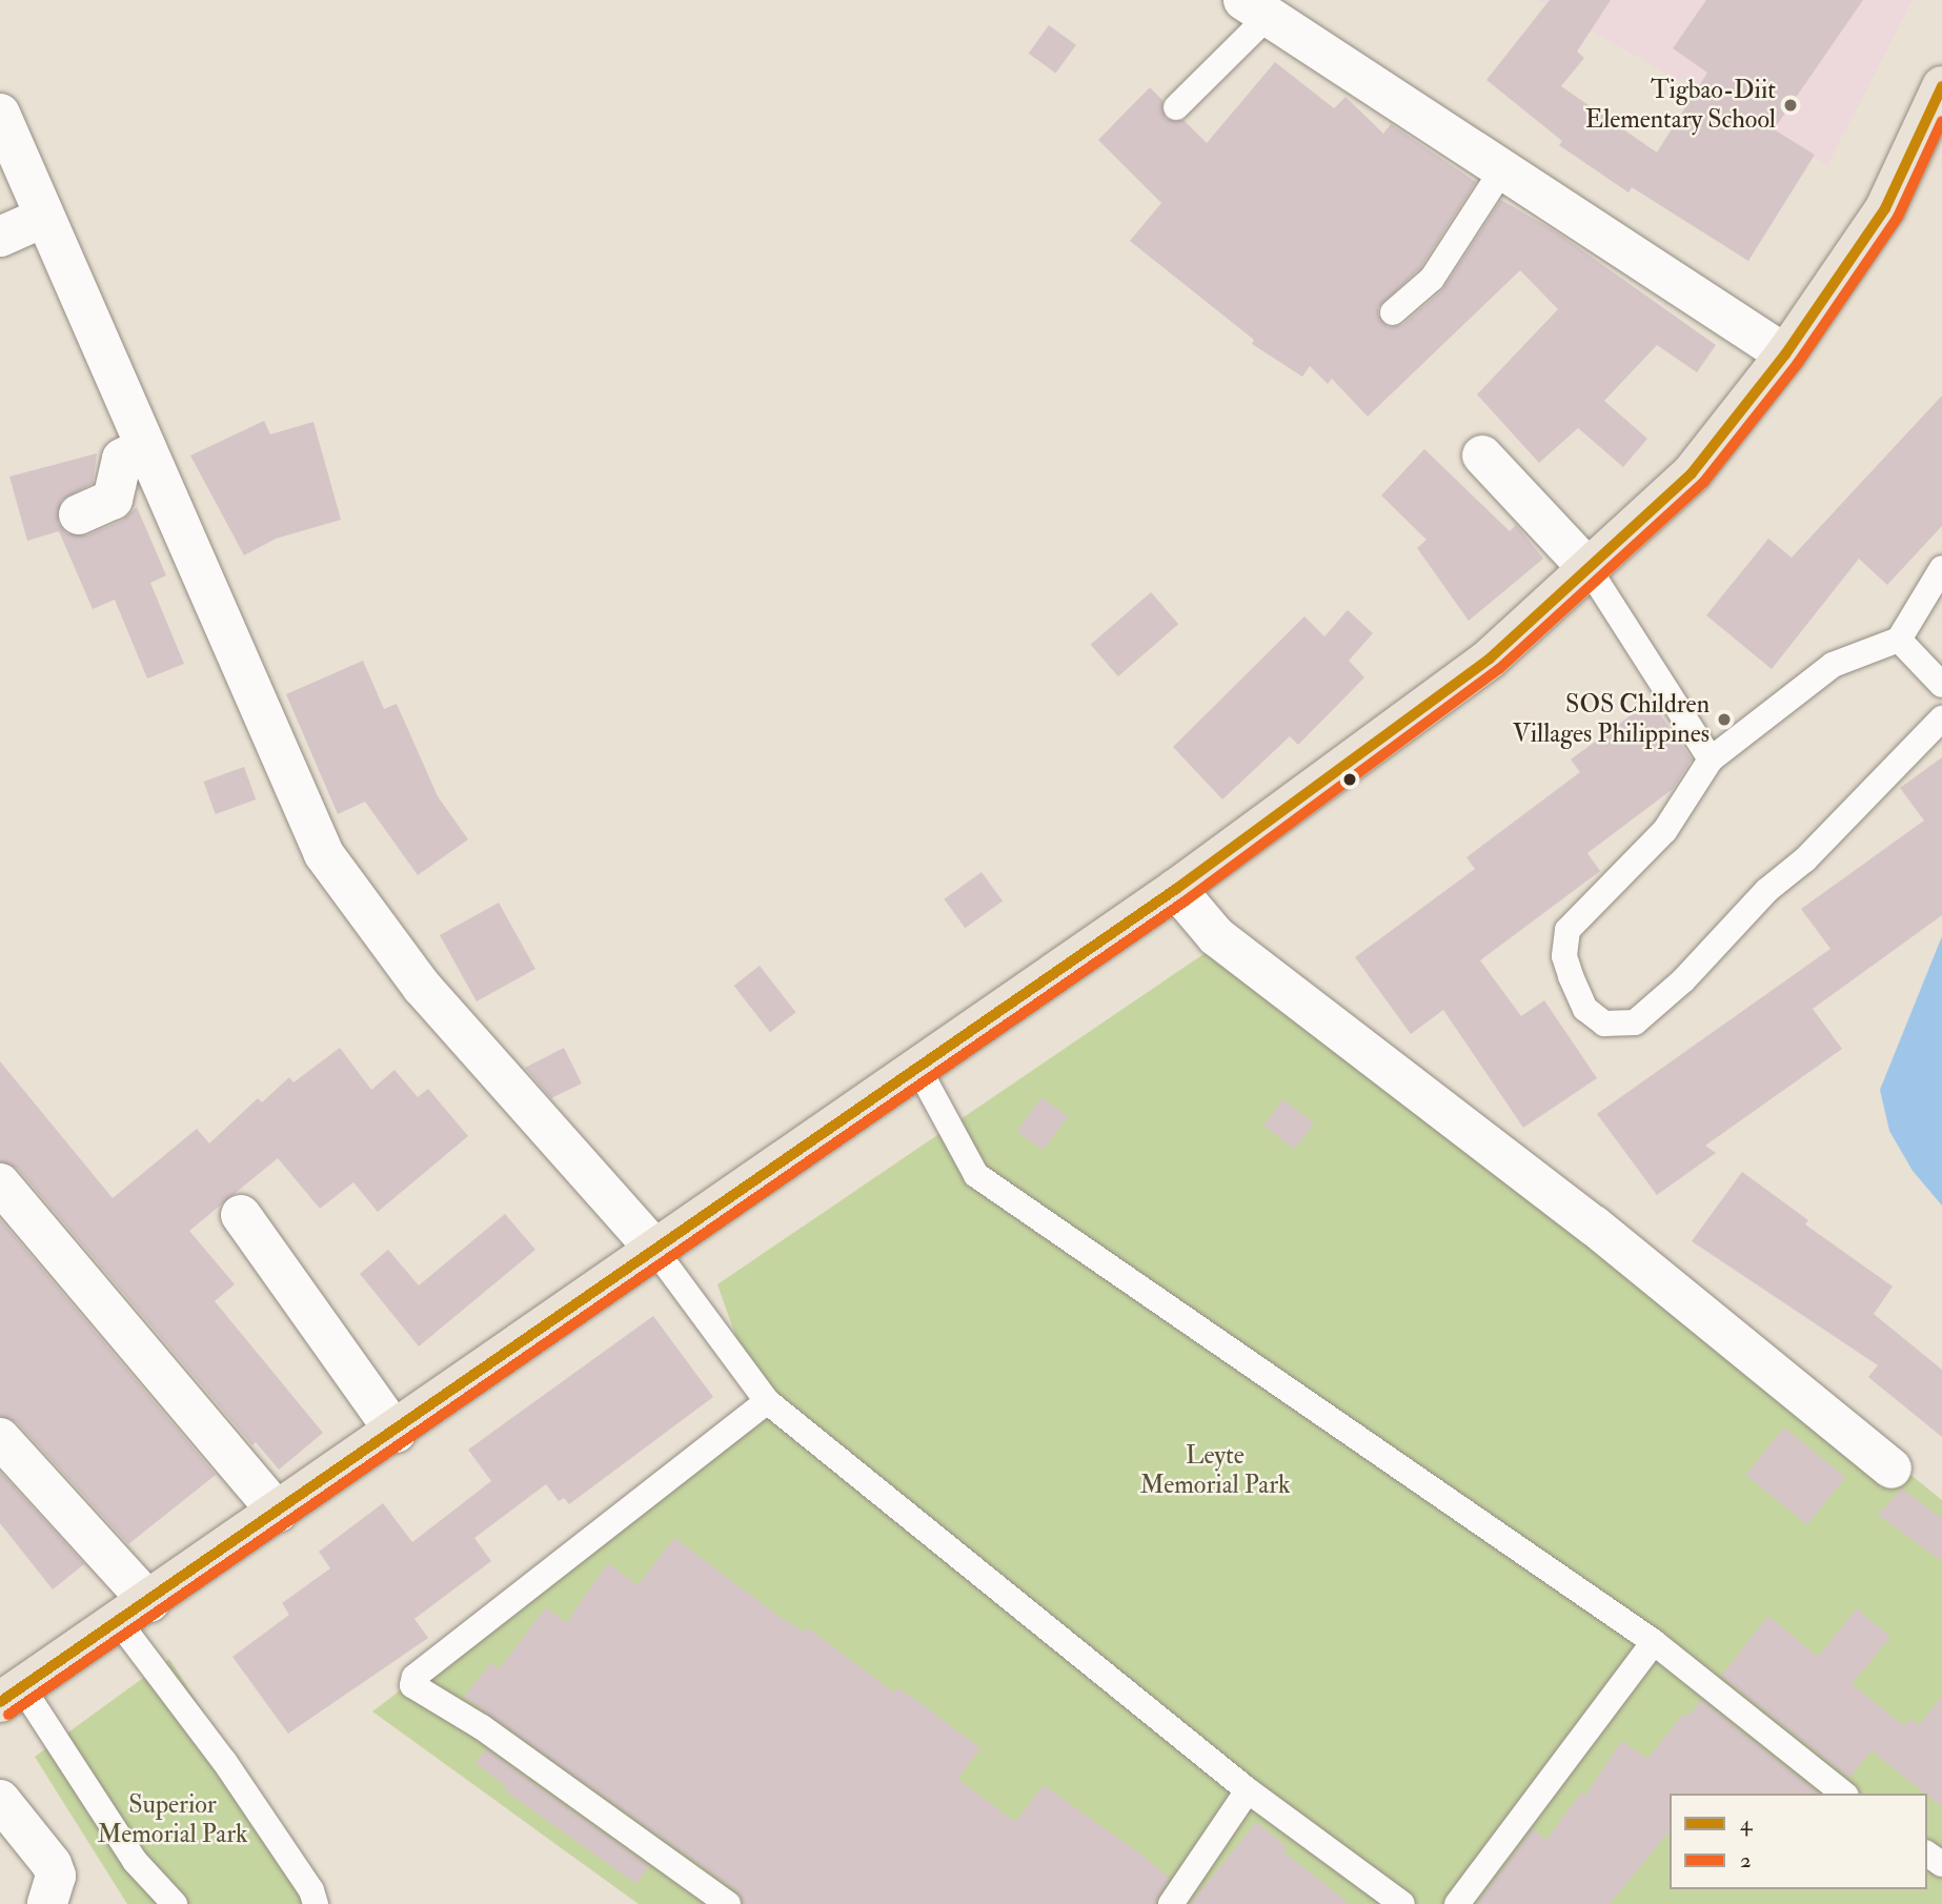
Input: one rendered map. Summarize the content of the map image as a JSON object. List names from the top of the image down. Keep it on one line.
{"parks":["Leyte Memorial Park","Superior Memorial Park"],"places":["Tigbao-Diit Elementary School","SOS Children Villages Philippines"],"lines":["transit line 4","transit line 2"],"legend":["4","2"]}
